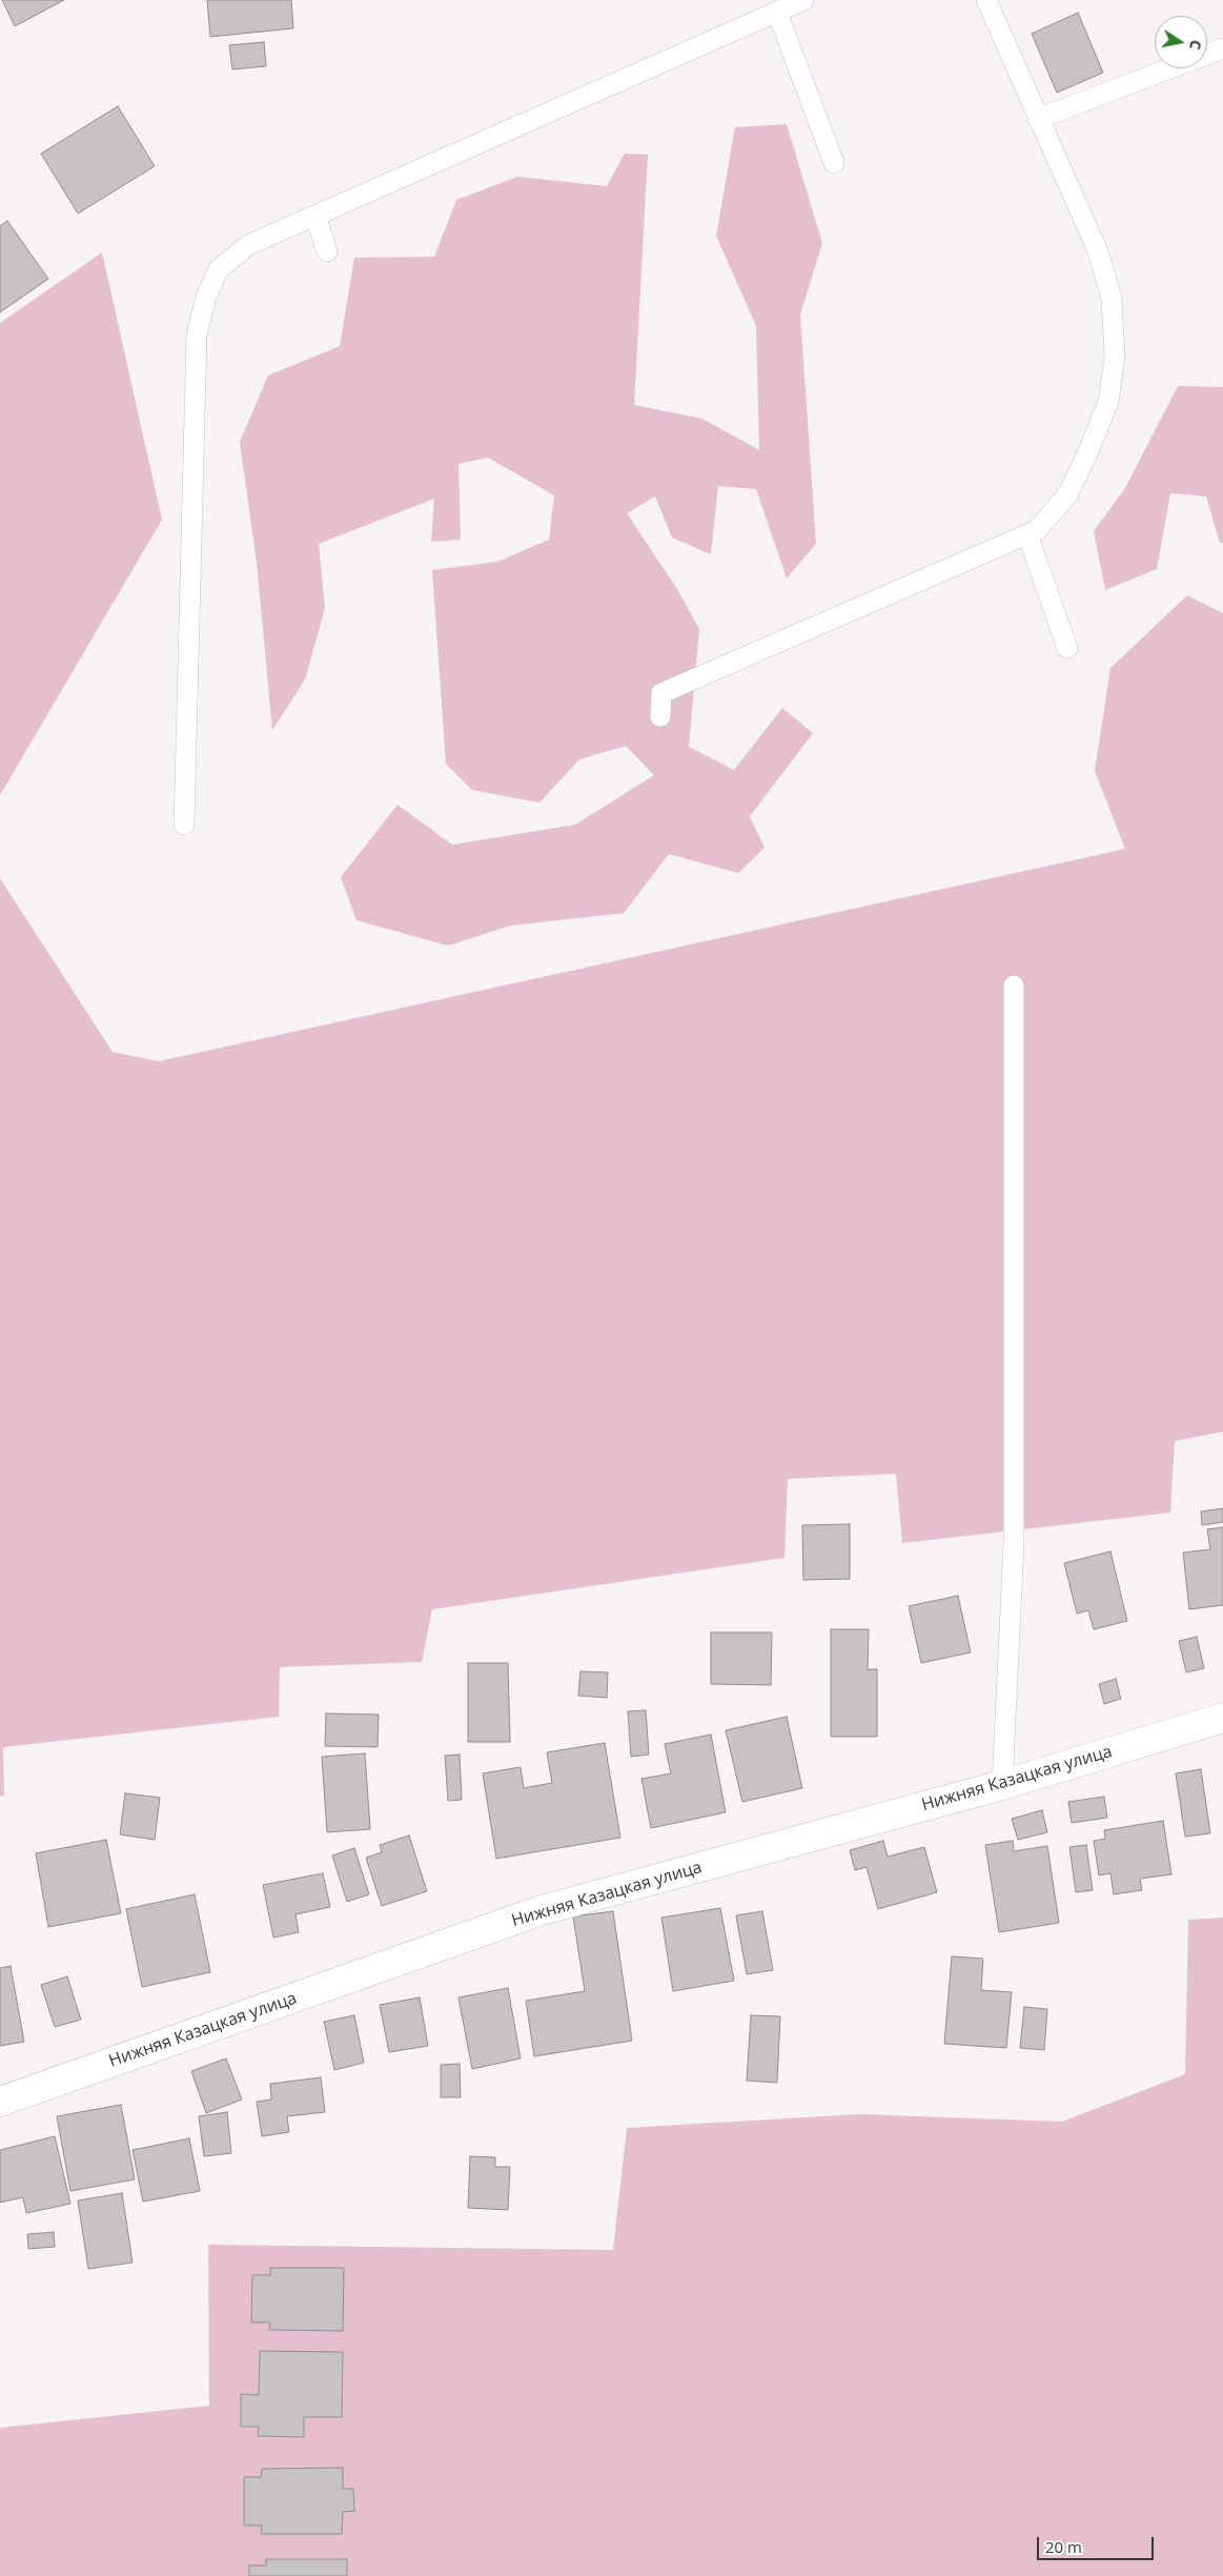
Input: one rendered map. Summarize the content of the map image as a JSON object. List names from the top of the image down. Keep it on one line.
{"streets":{"street":["Нижняя Казацкая улица"]},"scale_bar":"20 m","north":"right"}
